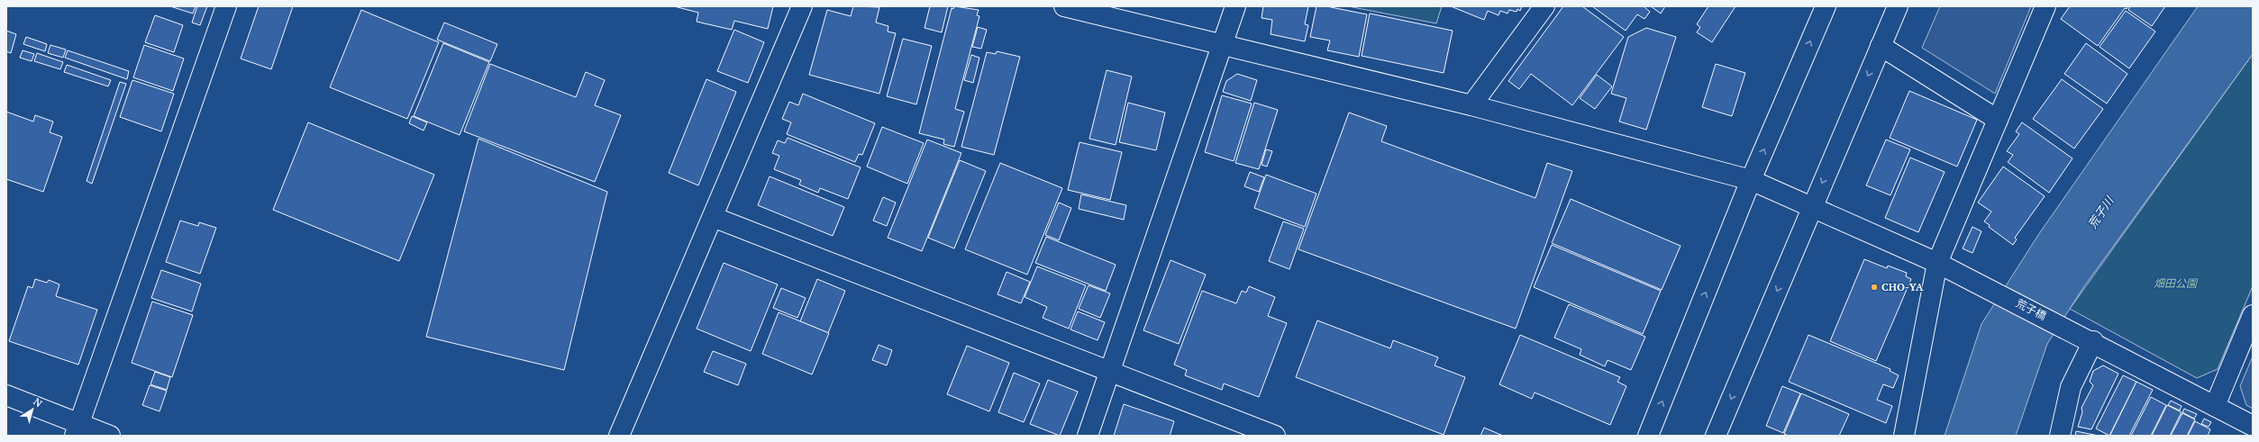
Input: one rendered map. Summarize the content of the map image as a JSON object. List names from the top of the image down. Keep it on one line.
{"streets":{"street":["荒子橋"]},"water":["荒子川"],"parks":["畑田公園"],"places":["CHO-YA"],"north":"top right"}
